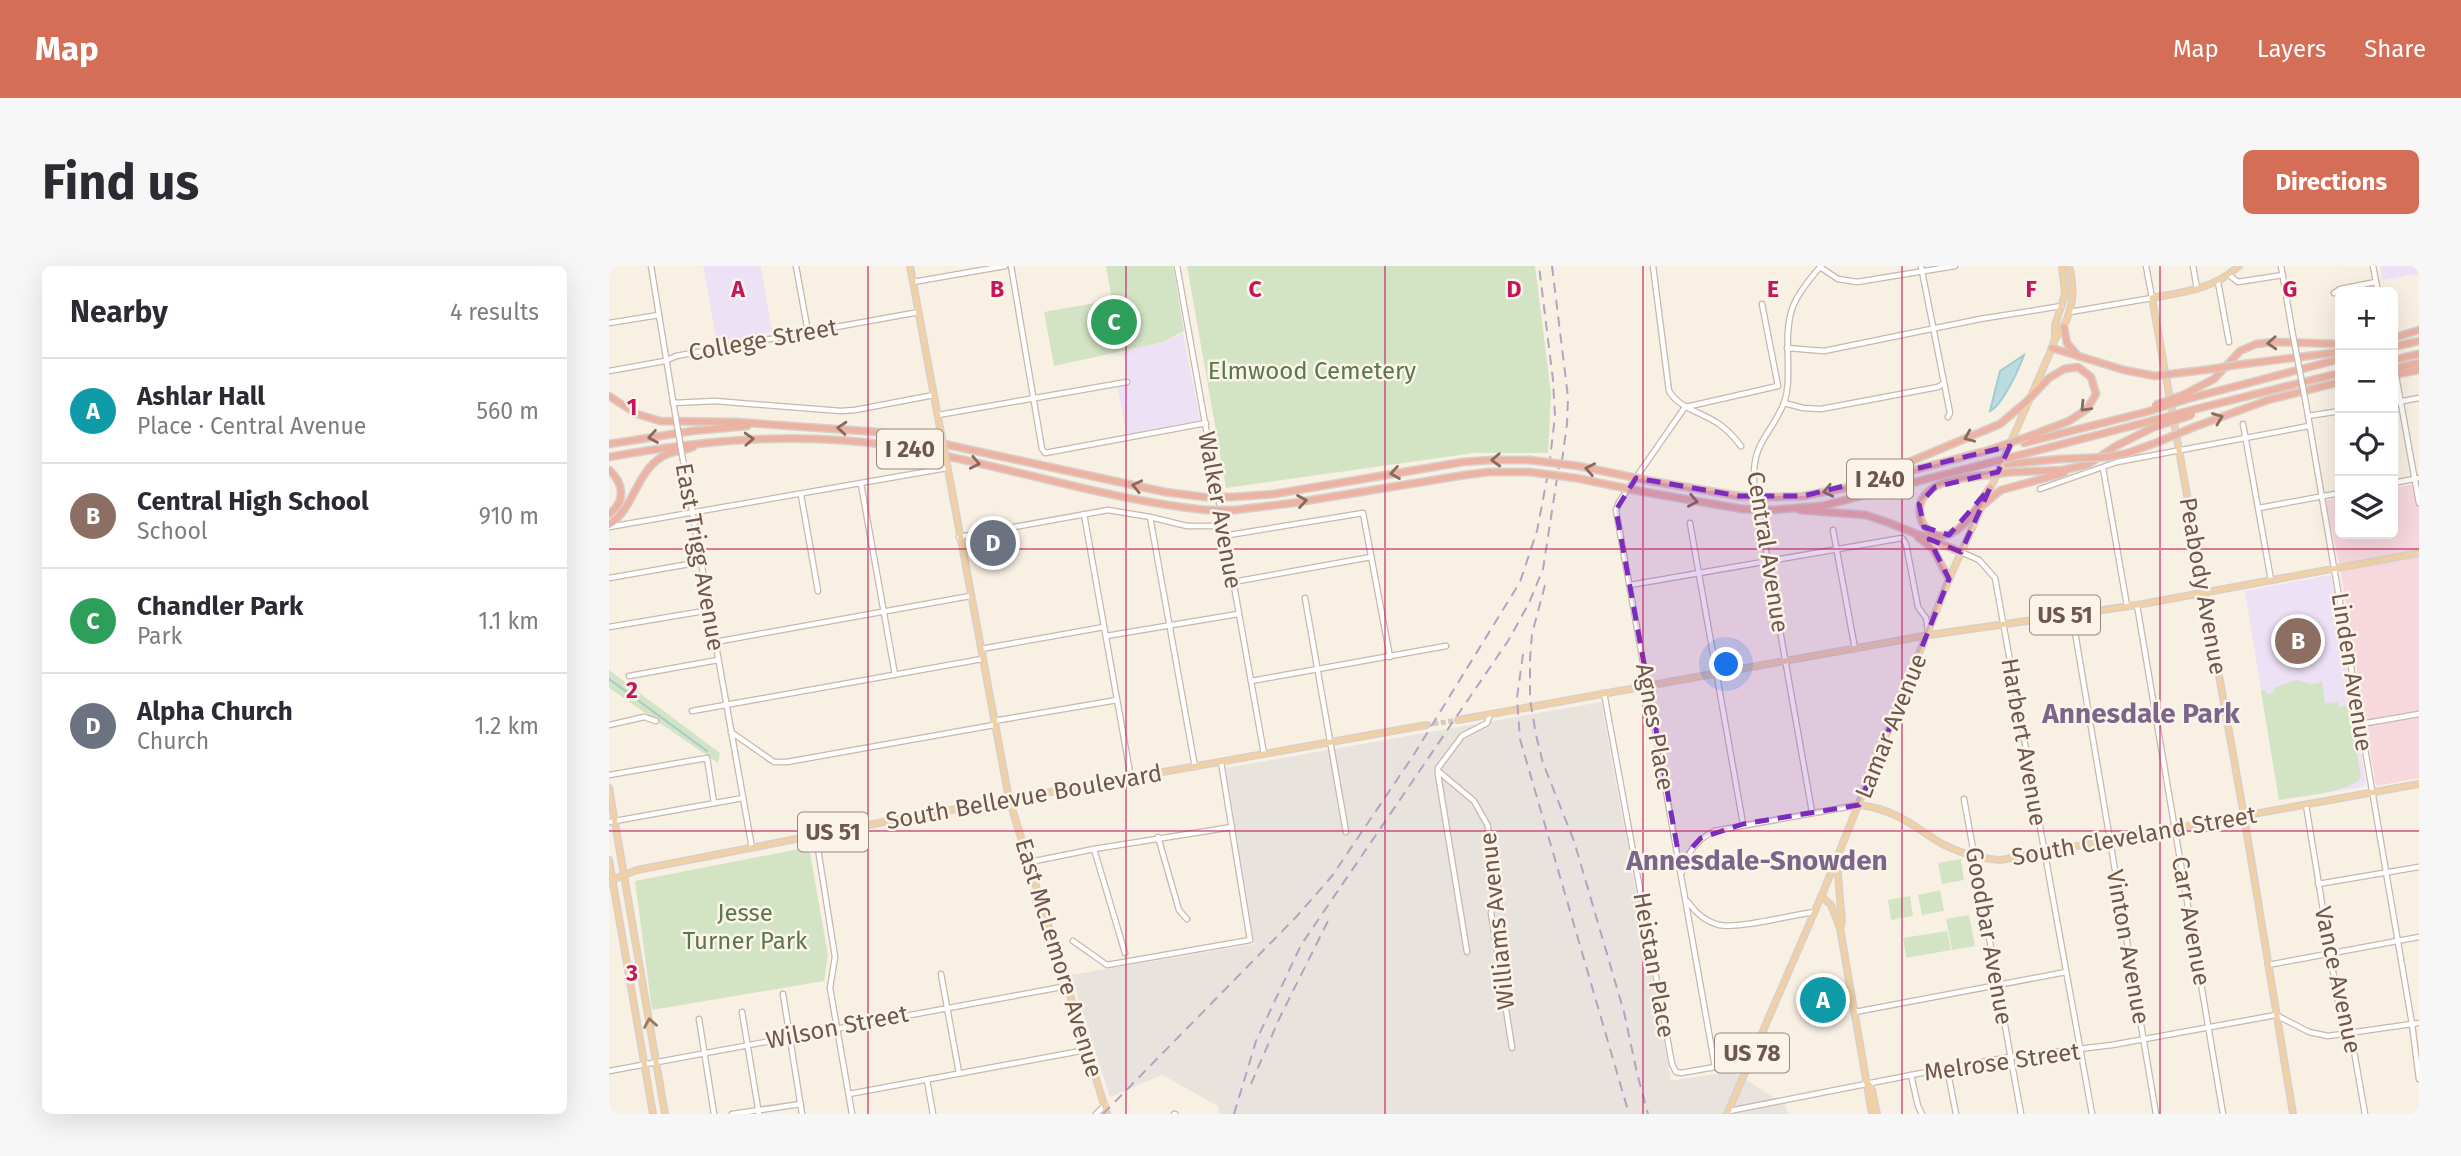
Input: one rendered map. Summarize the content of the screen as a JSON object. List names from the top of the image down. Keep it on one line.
{"streets":{"highway":["I 240"],"main road":["Peabody Avenue","US 51","Lamar Avenue","South Bellevue Boulevard","South Cleveland Street","East McLemore Avenue","US 78"],"street":["College Street","Walker Avenue","Central Avenue","East Trigg Avenue","Linden Avenue","Agnes Place","Harbert Avenue","Williams Avenue","Carr Avenue","Goodbar Avenue","Vinton Avenue","Heistan Place","Vance Avenue","Wilson Street","Melrose Street"]},"crossings":[["College Street","East Trigg Avenue"],["College Street","East McLemore Avenue"],["Walker Avenue","South Bellevue Boulevard"],["Central Avenue","US 51"],["Central Avenue","Agnes Place"],["East Trigg Avenue","South Bellevue Boulevard"],["Peabody Avenue","US 51"],["Peabody Avenue","South Cleveland Street"],["Peabody Avenue","Melrose Street"],["US 51","Linden Avenue"],["US 51","Lamar Avenue"],["US 51","Agnes Place"],["US 51","Harbert Avenue"],["US 51","South Bellevue Boulevard"],["US 51","Carr Avenue"],["US 51","Vinton Avenue"],["US 51","Heistan Place"],["Linden Avenue","South Cleveland Street"],["Lamar Avenue","Harbert Avenue"],["Lamar Avenue","South Cleveland Street"],["Lamar Avenue","US 78"],["Lamar Avenue","Melrose Street"],["Agnes Place","Heistan Place"],["Harbert Avenue","South Cleveland Street"],["Harbert Avenue","Melrose Street"],["South Bellevue Boulevard","East McLemore Avenue"],["South Cleveland Street","Carr Avenue"],["South Cleveland Street","Goodbar Avenue"],["South Cleveland Street","Vinton Avenue"],["South Cleveland Street","Vance Avenue"],["Carr Avenue","Melrose Street"],["Goodbar Avenue","Melrose Street"],["Vinton Avenue","Melrose Street"],["East McLemore Avenue","Wilson Street"]],"districts":["Annesdale Park","Annesdale-Snowden"],"parks":["Elmwood Cemetery","Jesse Turner Park"],"page":{"header":"Map","nav":["Map","Layers","Share"],"buttons":"Directions","title":"Find us","heading":["Nearby","4 results"],"map_buttons":["+","−"],"pins":["C","D","B","A"],"list":[{"mark":"A","name":"Ashlar Hall","note":"Place · Central Avenue","value":"560 m"},{"mark":"B","name":"Central High School","note":"School","value":"910 m"},{"mark":"C","name":"Chandler Park","note":"Park","value":"1.1 km"},{"mark":"D","name":"Alpha Church","note":"Church","value":"1.2 km"}]},"grid":{"columns":["A","B","C","D","E","F","G"],"rows":["1","2","3"]}}
